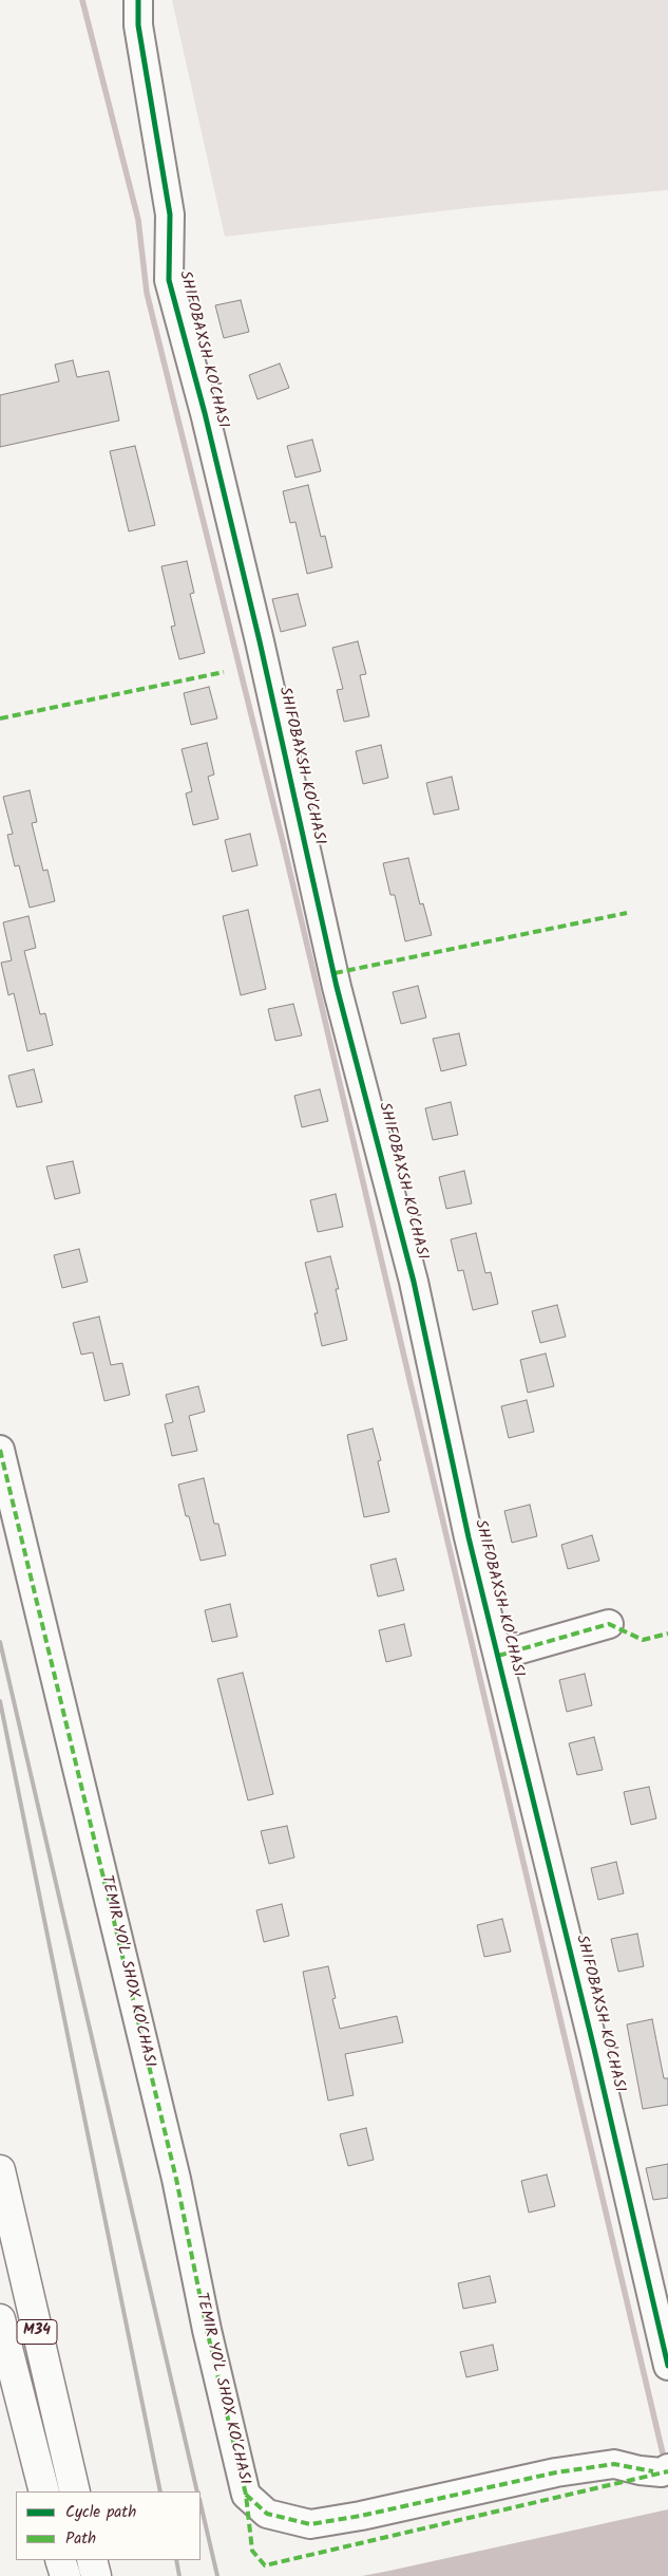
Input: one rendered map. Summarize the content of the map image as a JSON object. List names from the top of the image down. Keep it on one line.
{"streets":{"highway":["M34"],"street":["SHIFOBAXSH KO'CHASI","TEMIR YO'L SHOX KO'CHASI"]},"legend":["Cycle path","Path"]}
